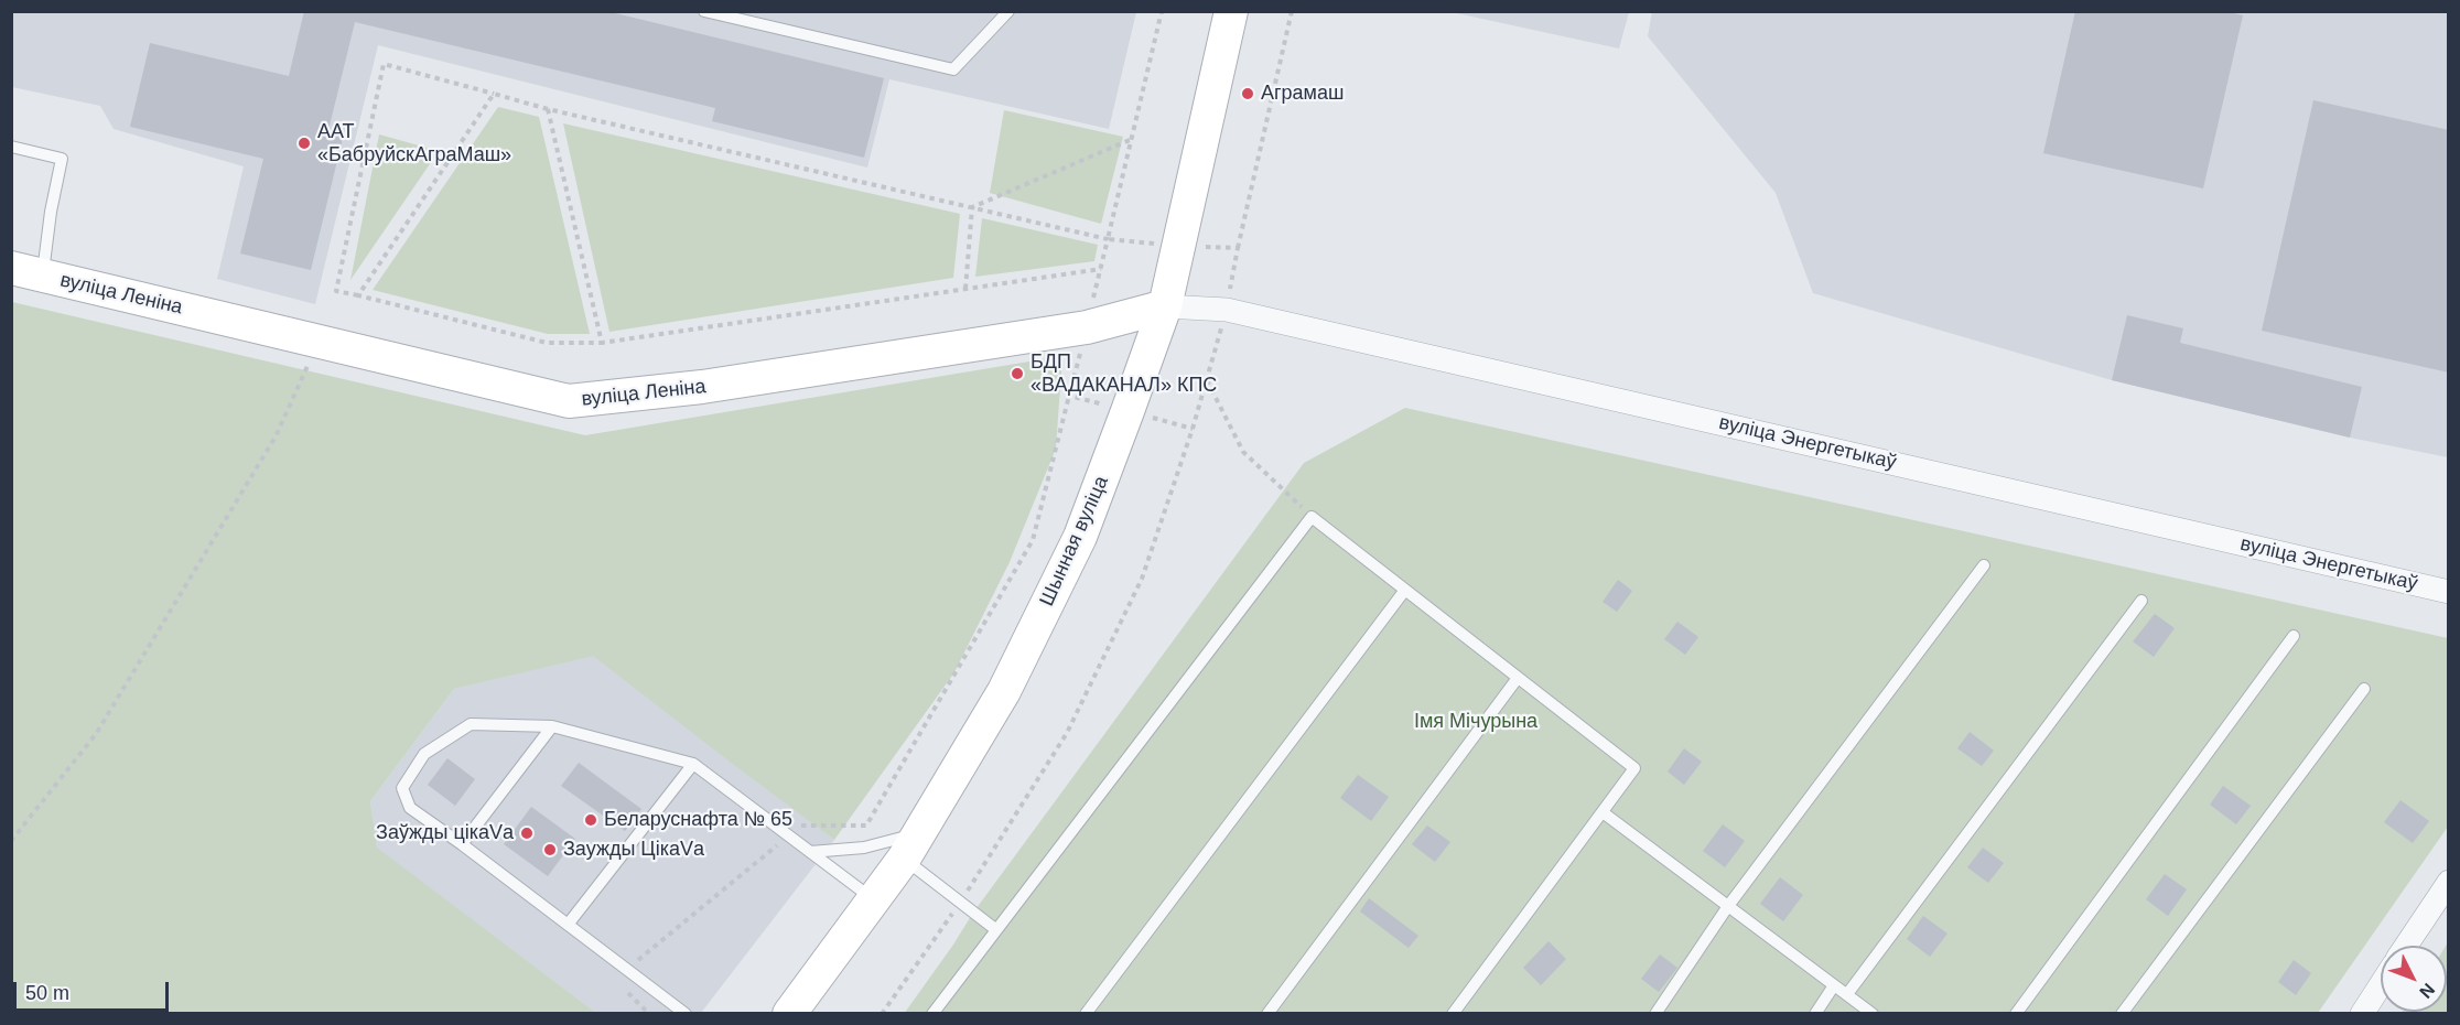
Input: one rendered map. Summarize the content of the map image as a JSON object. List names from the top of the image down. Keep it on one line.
{"streets":{"main road":["вуліца Леніна","Шынная вуліца"],"street":["вуліца Энергетыкаў"]},"crossings":[["вуліца Леніна","вуліца Энергетыкаў"],["вуліца Леніна","Шынная вуліца"],["вуліца Энергетыкаў","Шынная вуліца"]],"parks":["Імя Мічурына"],"places":["Аграмаш","ААТ «БабруйскАграМаш»","БДП «ВАДАКАНАЛ» КПС","Беларуснафта № 65","Заўжды цікаVа","Заужды ЦікаVа"],"scale_bar":"50 m","north":"bottom right"}
